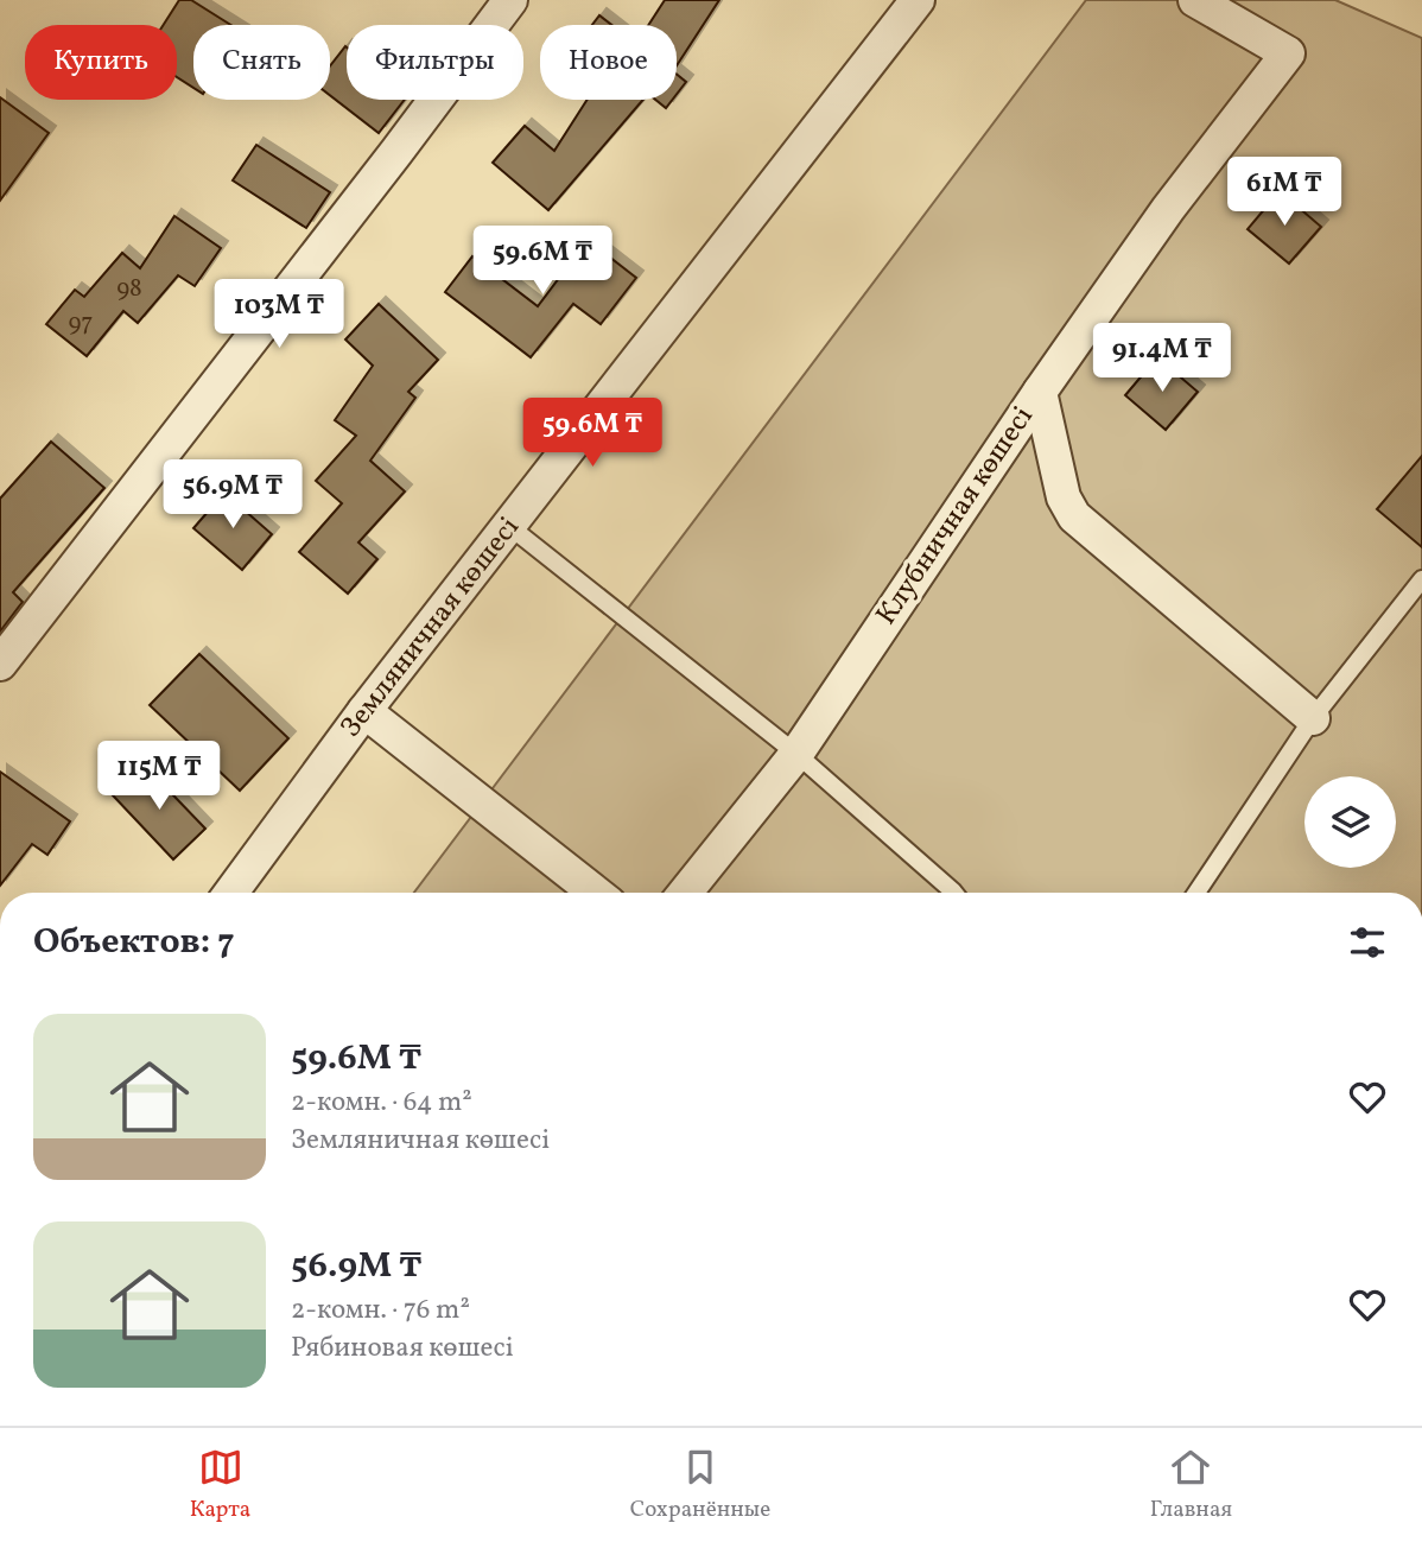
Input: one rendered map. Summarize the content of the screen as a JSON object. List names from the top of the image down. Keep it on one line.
{"streets":{"street":["Клубничная көшесі","Земляничная көшесі"]},"house_numbers":["98","97"],"page":{"chip":["Купить","Снять","Фильтры","Новое"],"price":["61M ₸","59.6M ₸","103M ₸","91.4M ₸","59.6M ₸","56.9M ₸","115M ₸"],"heading":"Объектов: 7","list":[{"name":"59.6M ₸","note":"2-комн. · 64 m² · Земляничная көшесі"},{"name":"56.9M ₸","note":"2-комн. · 76 m² · Рябиновая көшесі"}],"tabs":["Карта","Сохранённые","Главная"]}}
